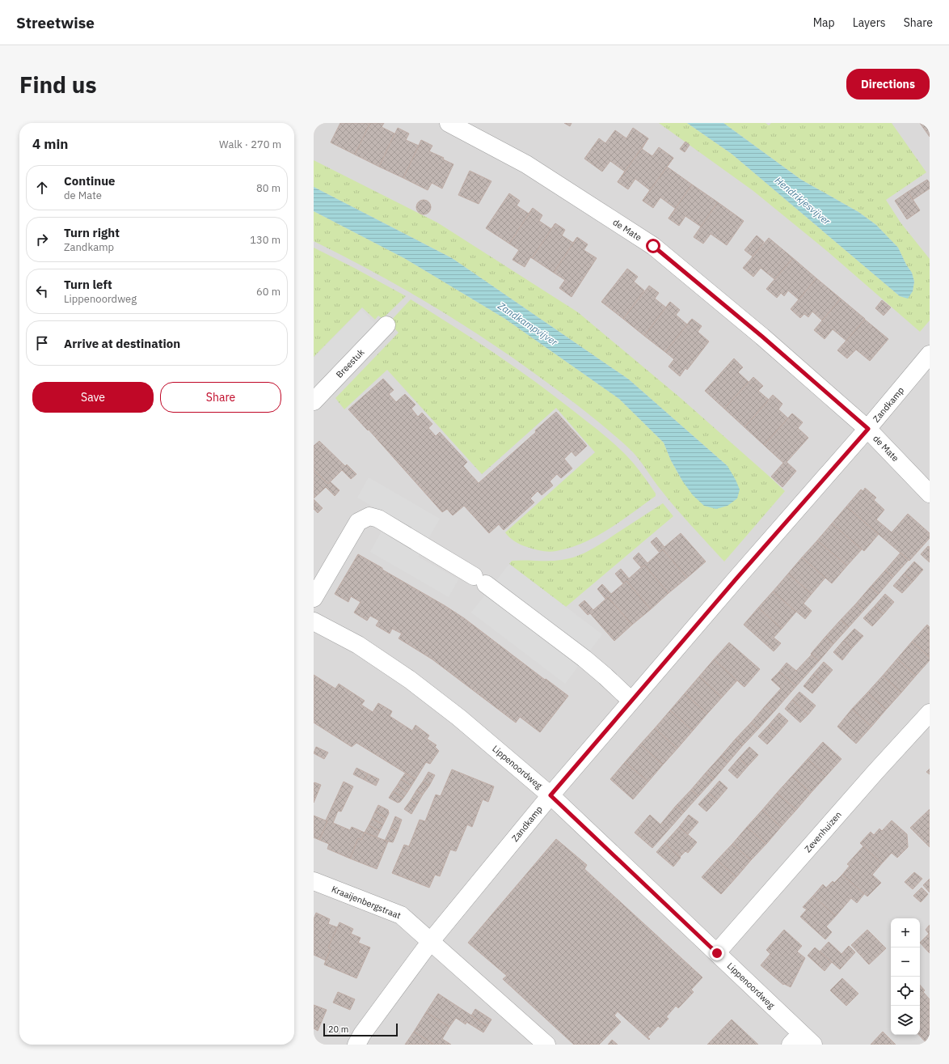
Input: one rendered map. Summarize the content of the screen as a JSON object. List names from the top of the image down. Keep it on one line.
{"streets":{"street":["de Mate","Breestuk","Zandkamp","Lippenoordweg","Zevenhuizen","Kraaijenbergstraat"]},"crossings":[["de Mate","Zandkamp"],["Zandkamp","Lippenoordweg"],["Zandkamp","Kraaijenbergstraat"],["Lippenoordweg","Zevenhuizen"]],"water":["Hendrikjesvijver","Zandkampvijver"],"scale_bar":"20 m","page":{"header":"Streetwise","nav":["Map","Layers","Share"],"buttons":["Directions",["Save","Share"]],"title":"Find us","heading":["4 min","Walk · 270 m"],"list":[["Continue","de Mate","80 m"],["Turn right","Zandkamp","130 m"],["Turn left","Lippenoordweg","60 m"],"Arrive at destination"],"map_buttons":["+","−"],"scale":"20 m"}}
